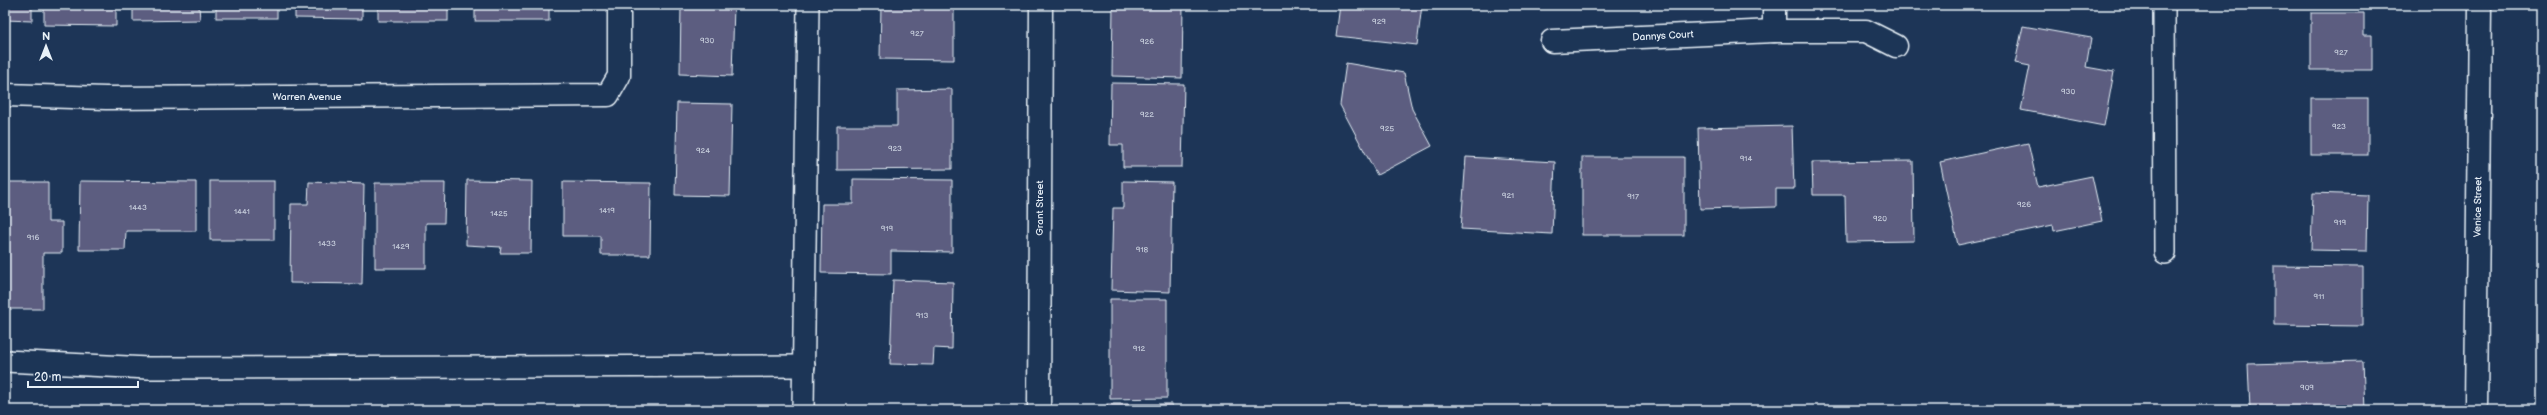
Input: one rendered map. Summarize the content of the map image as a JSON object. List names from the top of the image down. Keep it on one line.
{"streets":{"street":["Dannys Court","Warren Avenue","Venice Street","Grant Street"]},"house_numbers":["929","927","930","926","927","930","922","923","925","923","924","914","921","917","926","1443","1419","1441","1425","920","919","919","916","1433","1429","918","911","913","912","909"],"scale_bar":"20 m","north":"top"}
